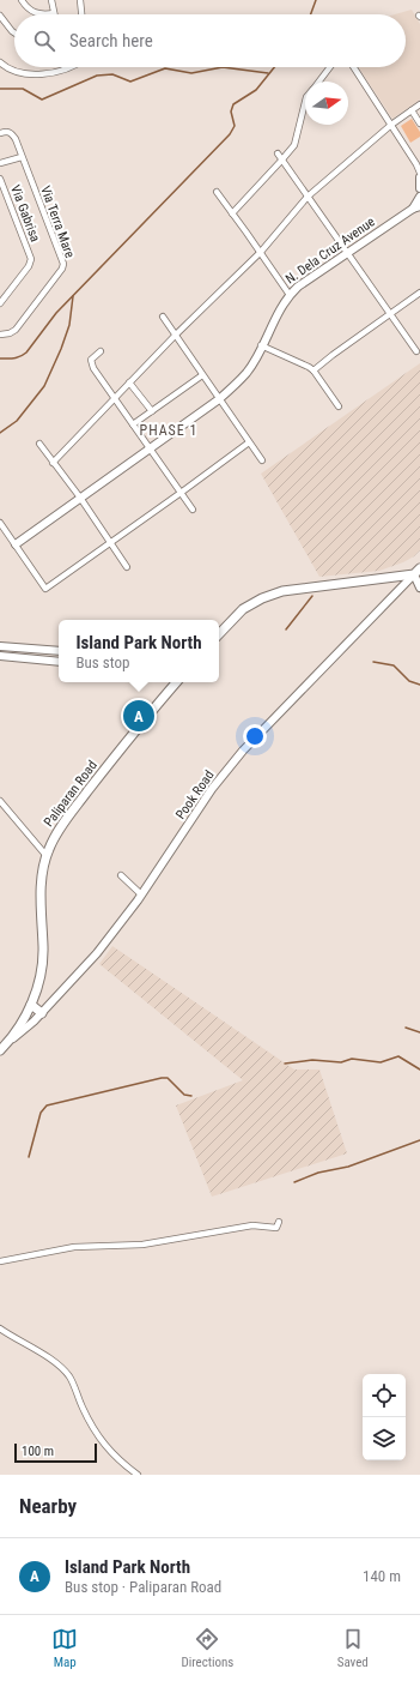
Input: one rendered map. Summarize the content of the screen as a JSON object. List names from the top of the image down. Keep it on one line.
{"streets":{"main road":["Paliparan Road"],"street":["Via Gabrisa","Via Terra Mare","N. Dela Cruz Avenue","Pook Road"]},"crossings":[["Paliparan Road","Pook Road"]],"districts":["PHASE 1"],"scale_bar":"100 m","north":"right","page":{"search":"Search here","popup":["Island Park North","Bus stop"],"pins":"A","scale":"100 m","heading":"Nearby","list":[{"mark":"A","name":"Island Park North","note":"Bus stop · Paliparan Road","value":"140 m"}],"nav":["Map","Directions","Saved"]}}
